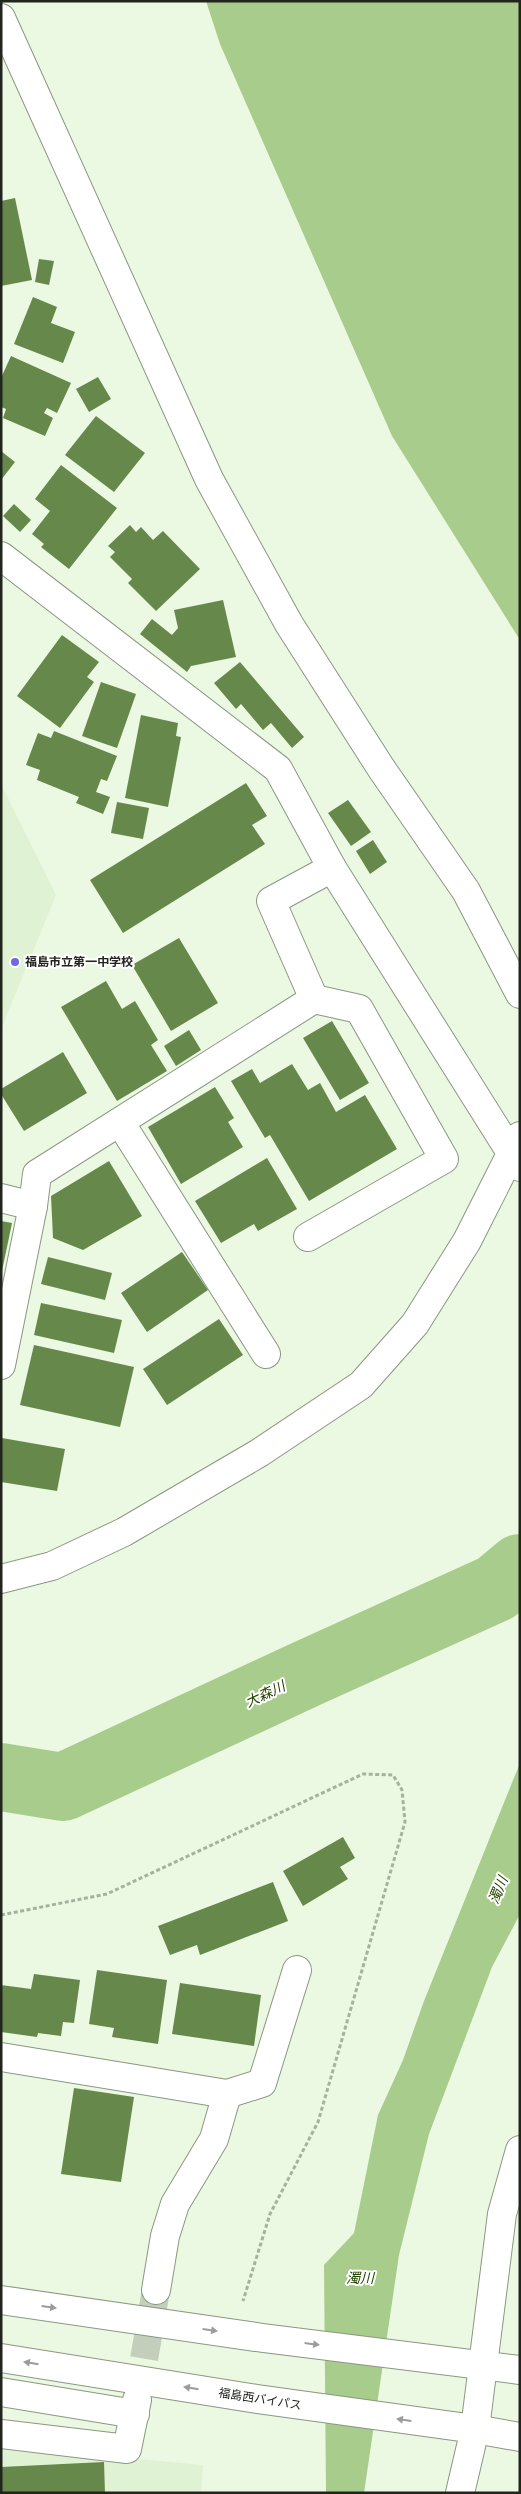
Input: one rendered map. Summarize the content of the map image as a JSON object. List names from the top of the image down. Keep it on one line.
{"streets":{"main road":["福島西バイパス"]},"water":["大森川","濁川"],"places":["福島市立第一中学校"]}
